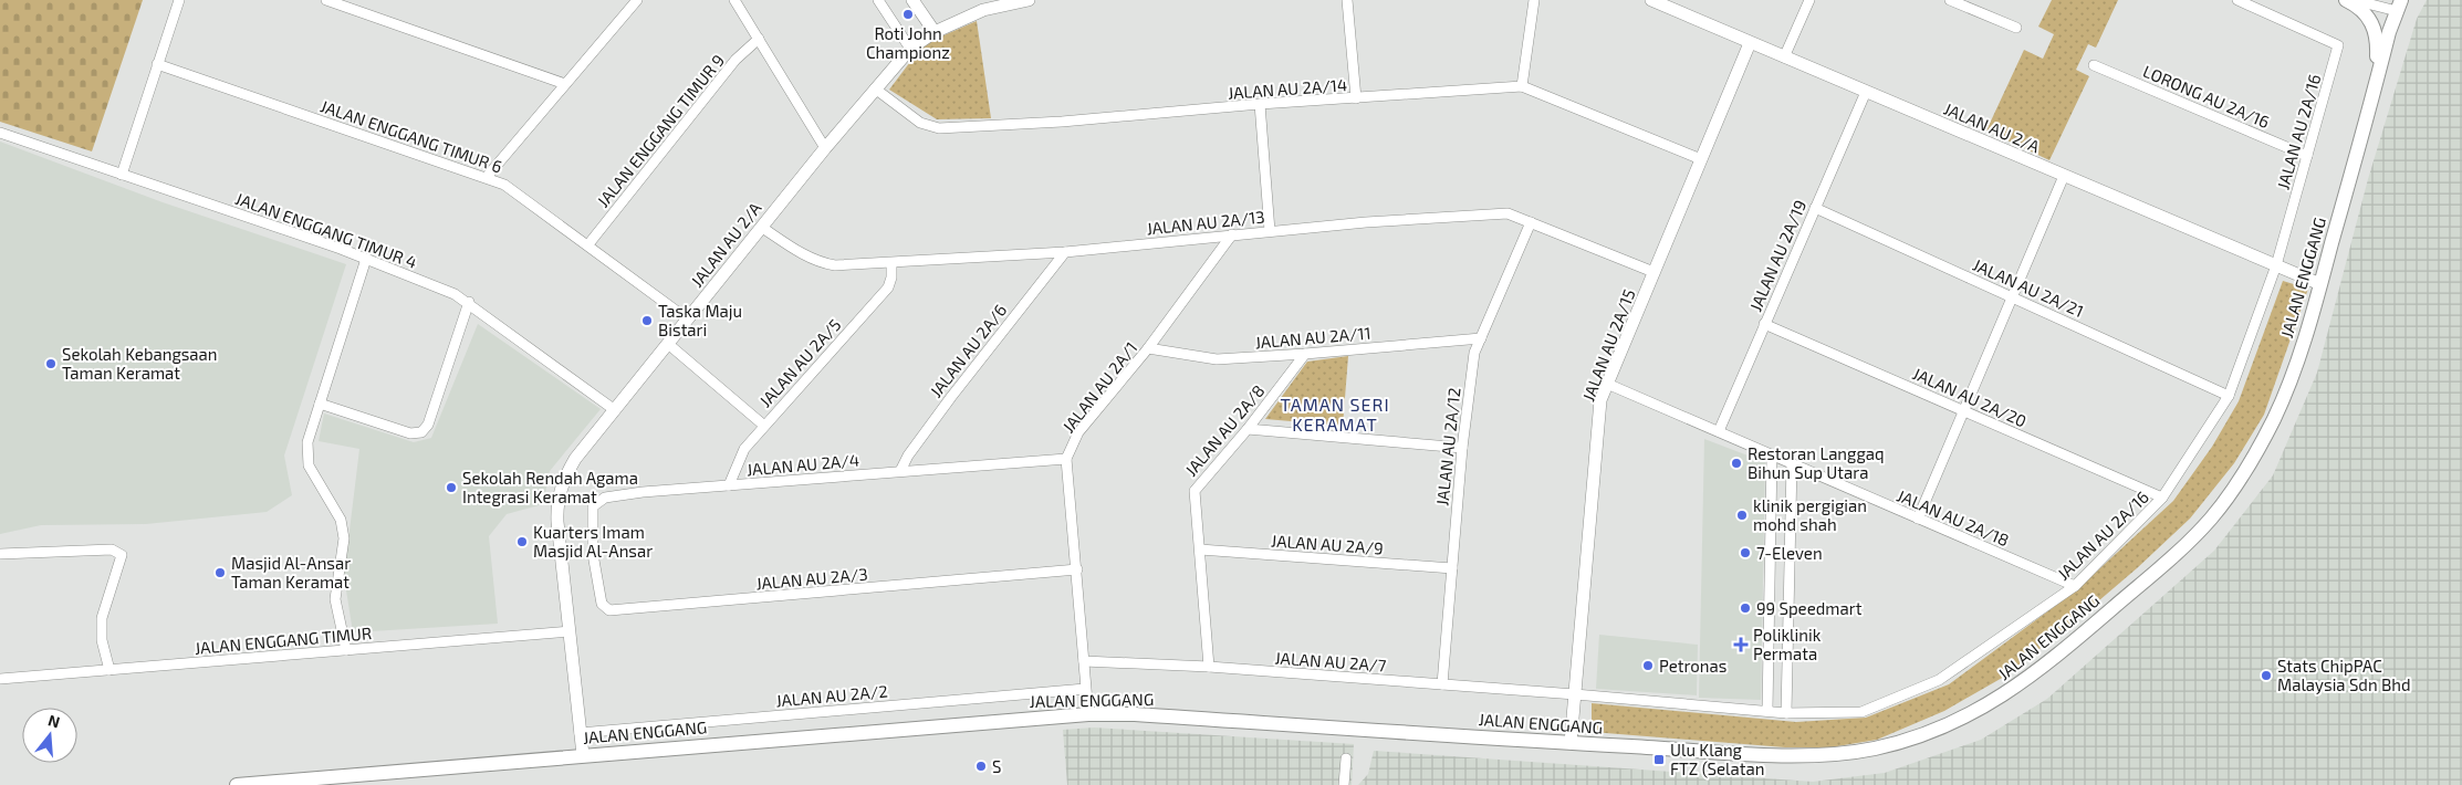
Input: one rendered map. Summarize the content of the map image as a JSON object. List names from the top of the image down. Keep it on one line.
{"streets":{"main road":["JALAN ENGGANG"],"street":["JALAN AU 2A/14","LORONG AU 2A/16","JALAN AU 2/A","JALAN ENGGANG TIMUR 9","JALAN AU 2A/16","JALAN ENGGANG TIMUR 6","JALAN AU 2A/13","JALAN ENGGANG TIMUR 4","JALAN AU 2A/19","JALAN AU 2A/21","JALAN AU 2A/11","JALAN AU 2A/15","JALAN AU 2A/6","JALAN AU 2A/5","JALAN AU 2A/1","JALAN AU 2A/20","JALAN AU 2A/8","JALAN AU 2A/12","JALAN AU 2A/4","JALAN AU 2A/18","JALAN AU 2A/9","JALAN AU 2A/3","JALAN ENGGANG TIMUR","JALAN AU 2A/7","JALAN AU 2A/2"]},"crossings":[["JALAN AU 2A/14","JALAN AU 2/A"],["JALAN AU 2A/14","JALAN AU 2A/15"],["LORONG AU 2A/16","JALAN AU 2A/16"],["JALAN AU 2/A","JALAN AU 2A/16"],["JALAN AU 2/A","JALAN ENGGANG TIMUR 6"],["JALAN AU 2/A","JALAN AU 2A/13"],["JALAN AU 2/A","JALAN ENGGANG TIMUR 4"],["JALAN AU 2/A","JALAN AU 2A/19"],["JALAN AU 2/A","JALAN ENGGANG"],["JALAN AU 2/A","JALAN AU 2A/15"],["JALAN AU 2/A","JALAN ENGGANG TIMUR"],["JALAN AU 2/A","JALAN AU 2A/2"],["JALAN ENGGANG TIMUR 9","JALAN ENGGANG TIMUR 6"],["JALAN AU 2A/16","JALAN AU 2A/21"],["JALAN AU 2A/16","JALAN AU 2A/15"],["JALAN AU 2A/16","JALAN AU 2A/20"],["JALAN AU 2A/16","JALAN AU 2A/18"],["JALAN AU 2A/16","JALAN AU 2A/7"],["JALAN AU 2A/13","JALAN AU 2A/15"],["JALAN AU 2A/13","JALAN AU 2A/6"],["JALAN AU 2A/13","JALAN AU 2A/5"],["JALAN AU 2A/13","JALAN AU 2A/1"],["JALAN AU 2A/13","JALAN AU 2A/12"],["JALAN AU 2A/19","JALAN AU 2A/21"],["JALAN AU 2A/19","JALAN AU 2A/20"],["JALAN AU 2A/19","JALAN AU 2A/18"],["JALAN ENGGANG","JALAN AU 2A/15"],["JALAN ENGGANG","JALAN AU 2A/1"],["JALAN AU 2A/11","JALAN AU 2A/1"],["JALAN AU 2A/11","JALAN AU 2A/8"],["JALAN AU 2A/11","JALAN AU 2A/12"],["JALAN AU 2A/15","JALAN AU 2A/18"],["JALAN AU 2A/15","JALAN AU 2A/7"],["JALAN AU 2A/6","JALAN AU 2A/4"],["JALAN AU 2A/5","JALAN AU 2A/4"],["JALAN AU 2A/1","JALAN AU 2A/4"],["JALAN AU 2A/1","JALAN AU 2A/3"],["JALAN AU 2A/1","JALAN AU 2A/7"],["JALAN AU 2A/1","JALAN AU 2A/2"],["JALAN AU 2A/8","JALAN AU 2A/9"],["JALAN AU 2A/8","JALAN AU 2A/7"],["JALAN AU 2A/12","JALAN AU 2A/9"],["JALAN AU 2A/12","JALAN AU 2A/7"],["JALAN AU 2A/4","JALAN AU 2A/3"]],"districts":["TAMAN SERI KERAMAT"],"places":{"other":["Roti John Championz","Taska Maju Bistari","Sekolah Kebangsaan Taman Keramat","Restoran Langgaq Bihun Sup Utara","Sekolah Rendah Agama Integrasi Keramat","klinik pergigian mohd shah","Kuarters Imam Masjid Al-Ansar","7-Eleven","Masjid Al-Ansar Taman Keramat","99 Speedmart","Petronas","Stats ChipPAC Malaysia Sdn Bhd","S"],"health":["Poliklinik Permata"],"transit":["Ulu Klang FTZ (Selatan"]},"north":"top"}
